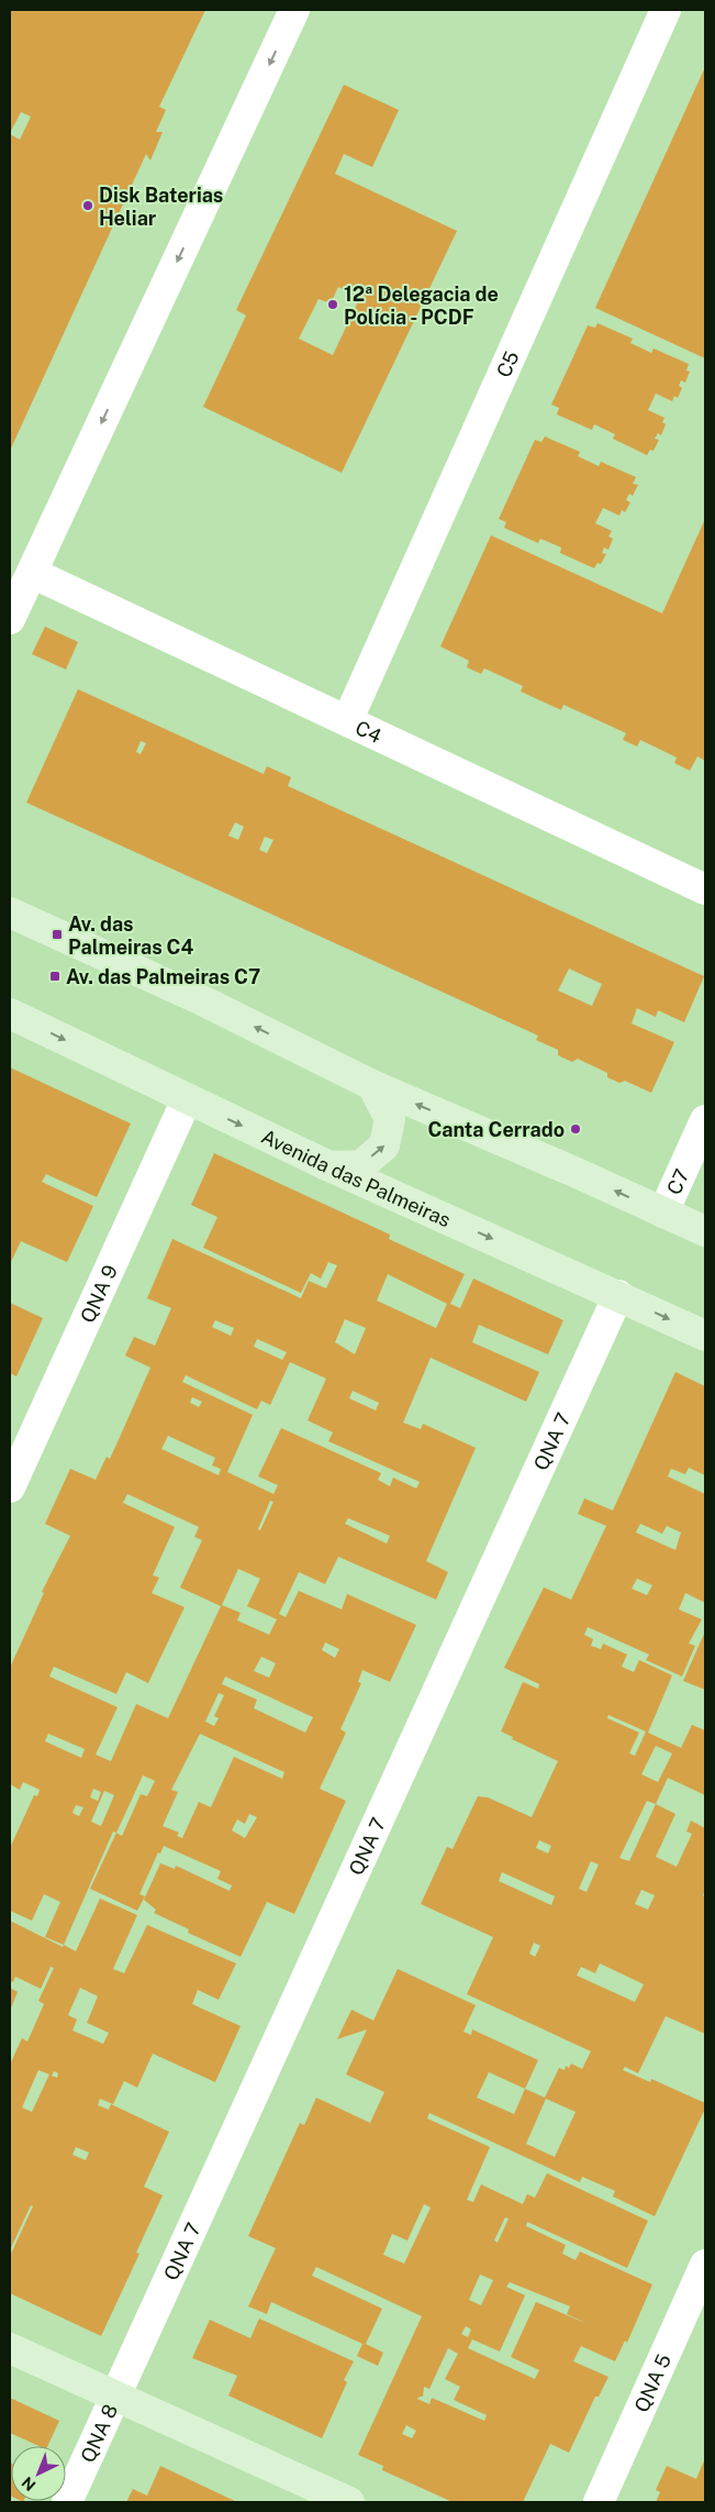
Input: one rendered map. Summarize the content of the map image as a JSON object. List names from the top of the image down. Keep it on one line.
{"streets":{"main road":["Avenida das Palmeiras"],"street":["C5","C4","C7","QNA 9","QNA 7","QNA 5","QNA 8"]},"crossings":[["C5","C4"],["Avenida das Palmeiras","QNA 9"],["Avenida das Palmeiras","QNA 7"],["QNA 7","QNA 8"]],"places":{"other":["Disk Baterias Heliar","12ª Delegacia de Polícia - PCDF","Canta Cerrado"],"transit":["Av. das Palmeiras C4","Av. das Palmeiras C7"]},"north":"bottom left"}
